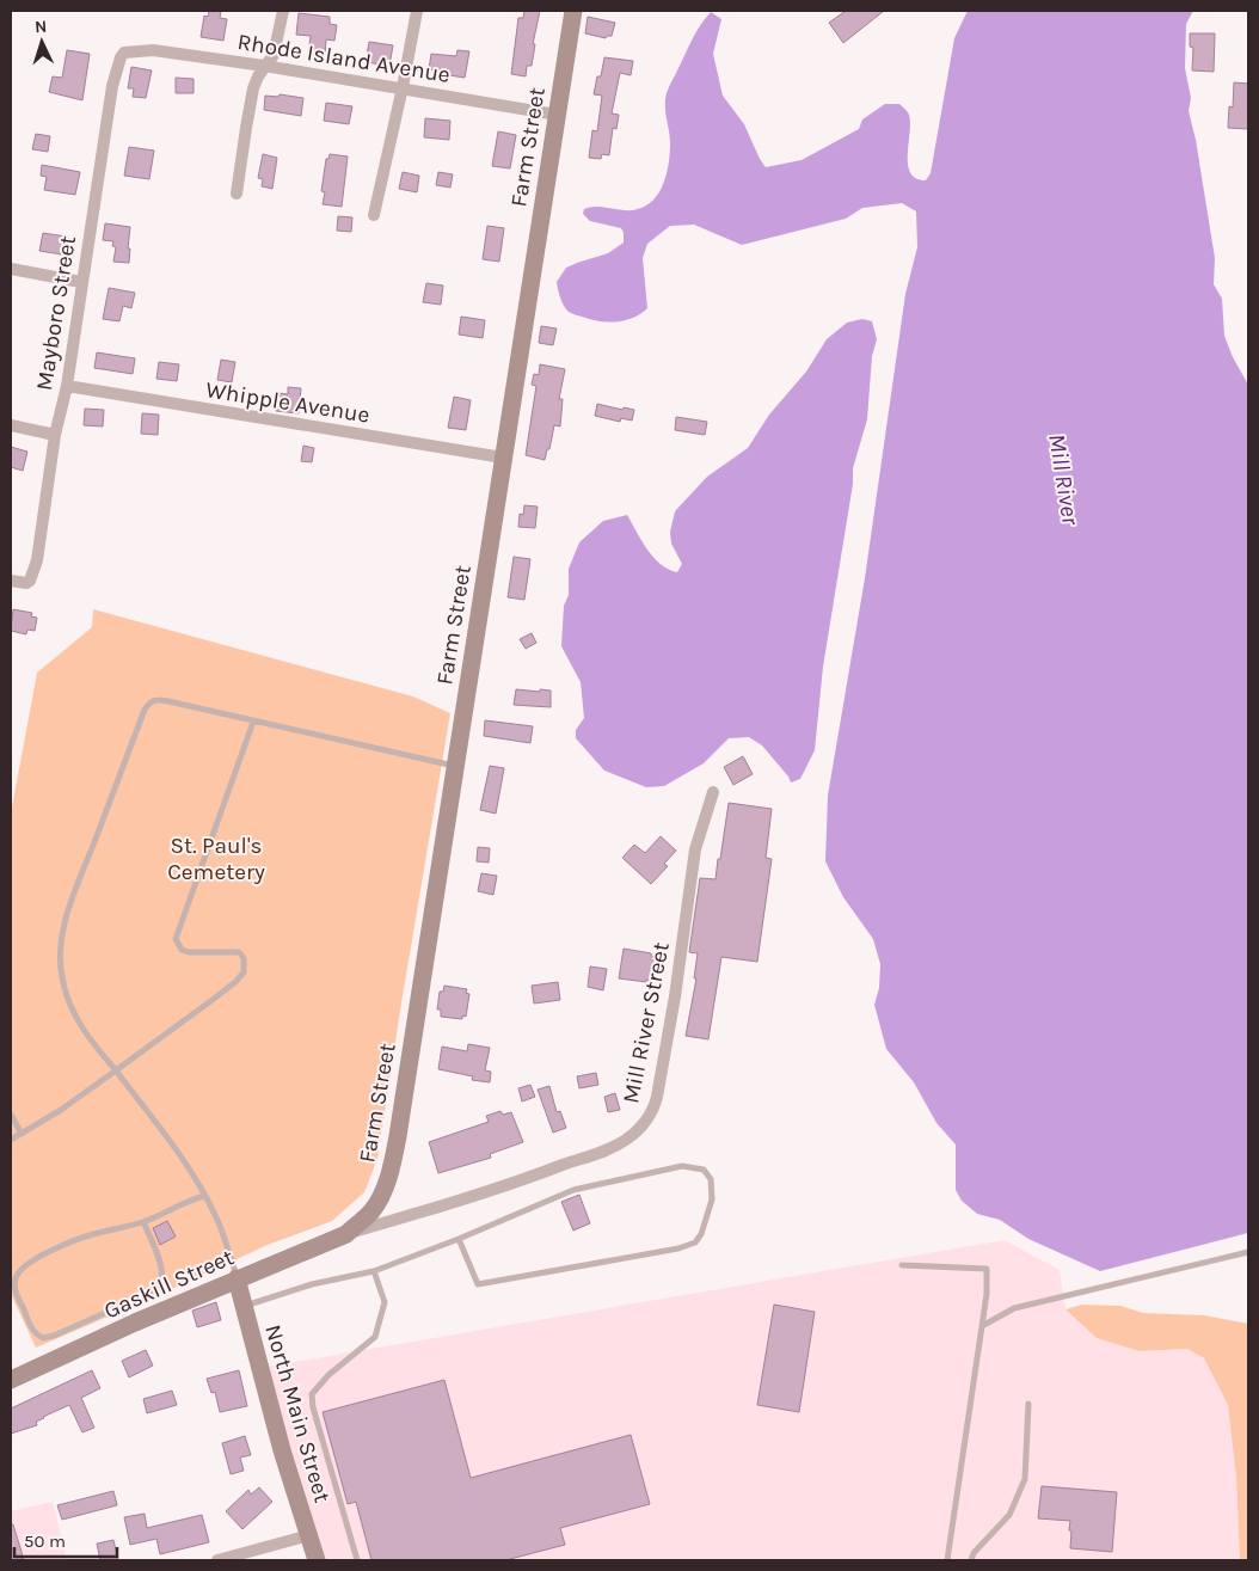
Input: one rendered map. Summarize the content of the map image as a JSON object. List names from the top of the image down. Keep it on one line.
{"streets":{"street":["Rhode Island Avenue","Farm Street","Mayboro Street","Whipple Avenue","Mill River Street","Gaskill Street","North Main Street"]},"crossings":[["Rhode Island Avenue","Farm Street"],["Rhode Island Avenue","Mayboro Street"],["Farm Street","Whipple Avenue"],["Farm Street","Mill River Street"],["Farm Street","Gaskill Street"],["Mayboro Street","Whipple Avenue"],["Mill River Street","Gaskill Street"],["Gaskill Street","North Main Street"]],"water":["Mill River"],"parks":["St. Paul's Cemetery"],"scale_bar":"50 m","north":"top"}
